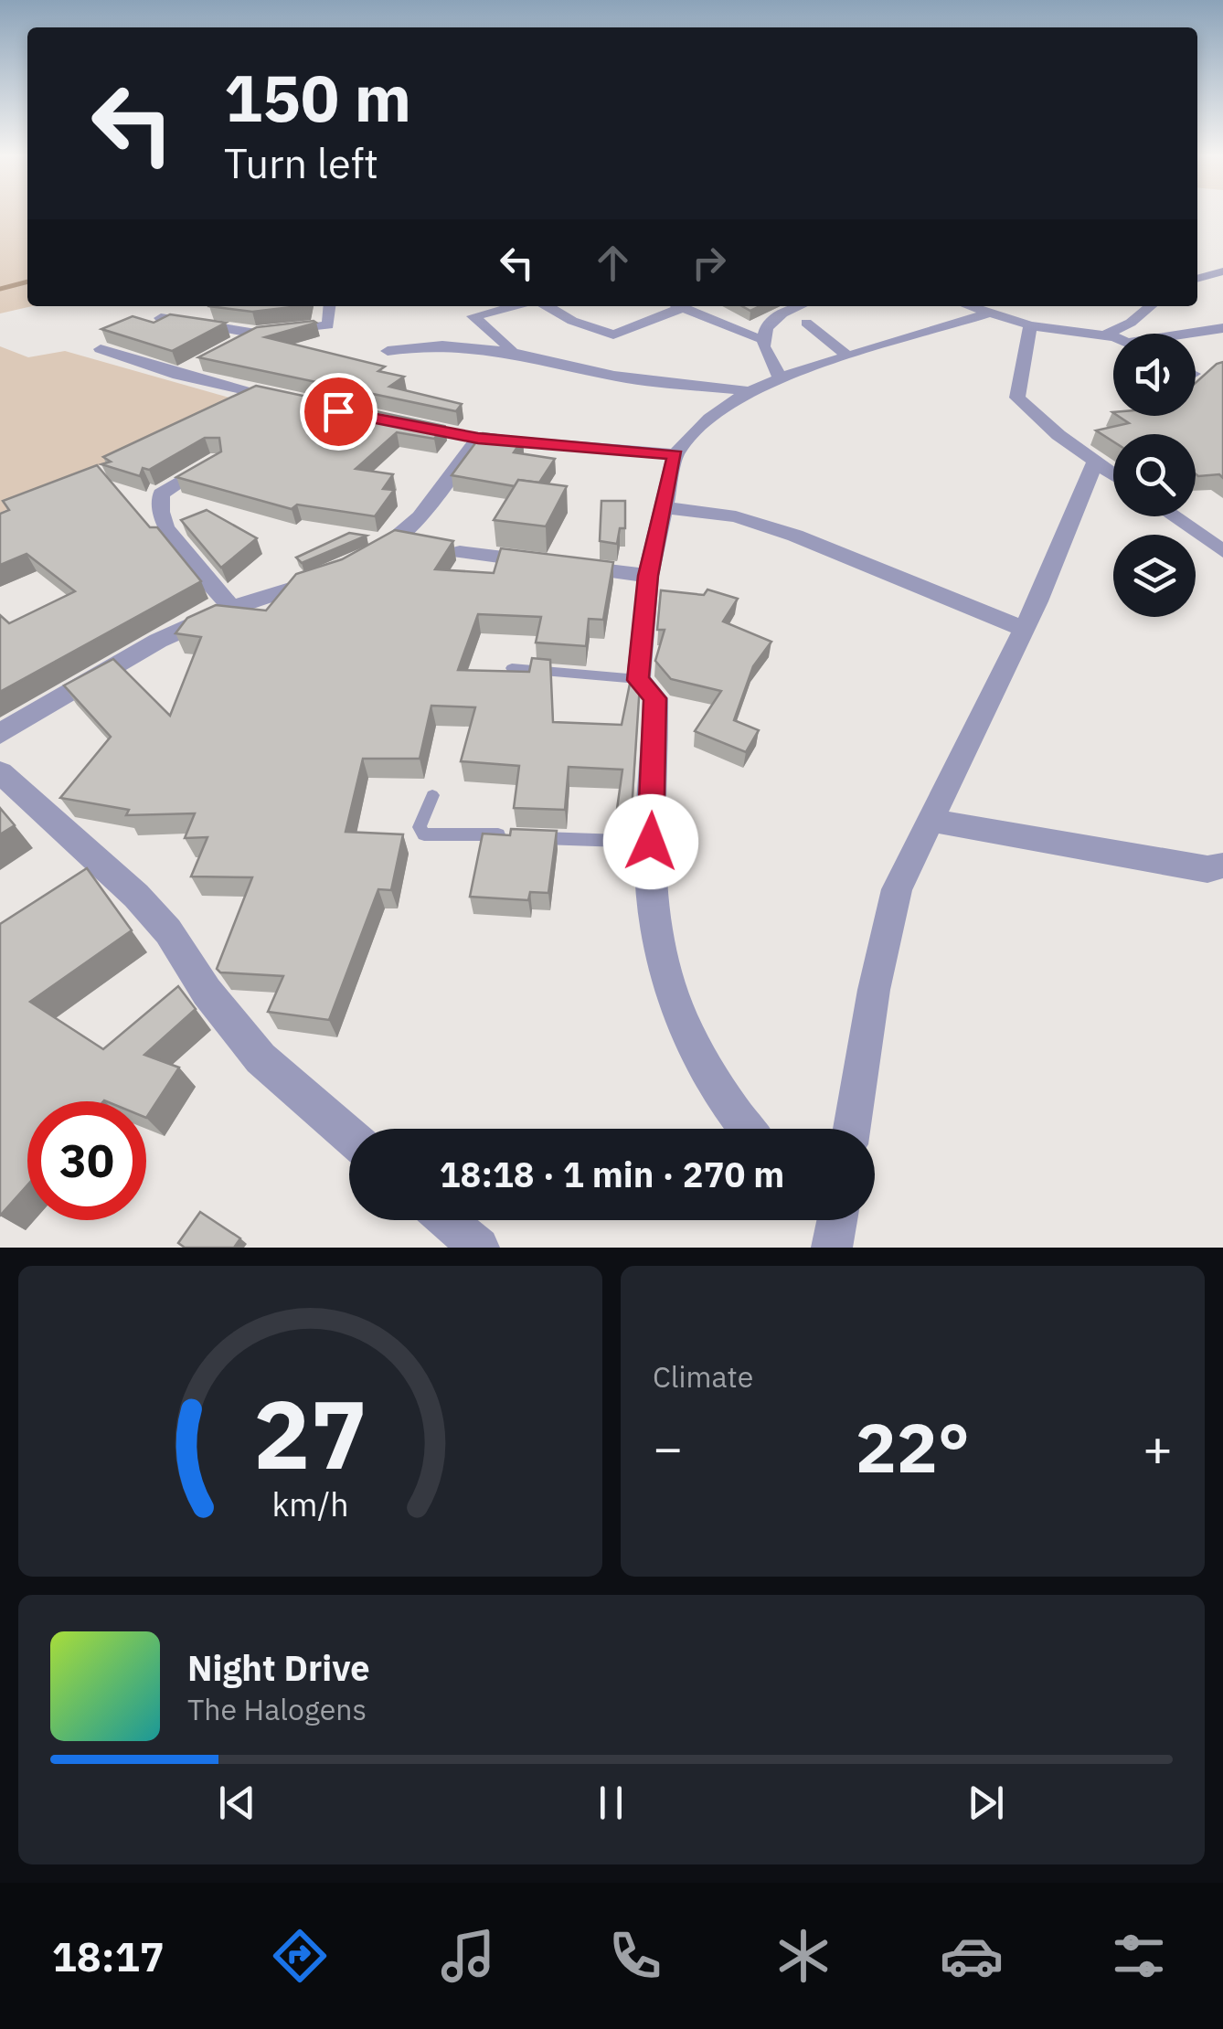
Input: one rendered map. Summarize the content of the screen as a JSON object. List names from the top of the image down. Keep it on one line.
{"page":{"turn":["150 m","Turn left"],"limit":"30","trip":"18:18 · 1 min · 270 m","tile":"Climate","heat":["−","22°","+"],"song":["Night Drive","The Halogens"],"tabs":"18:17","gauge":["27","km/h"]}}
